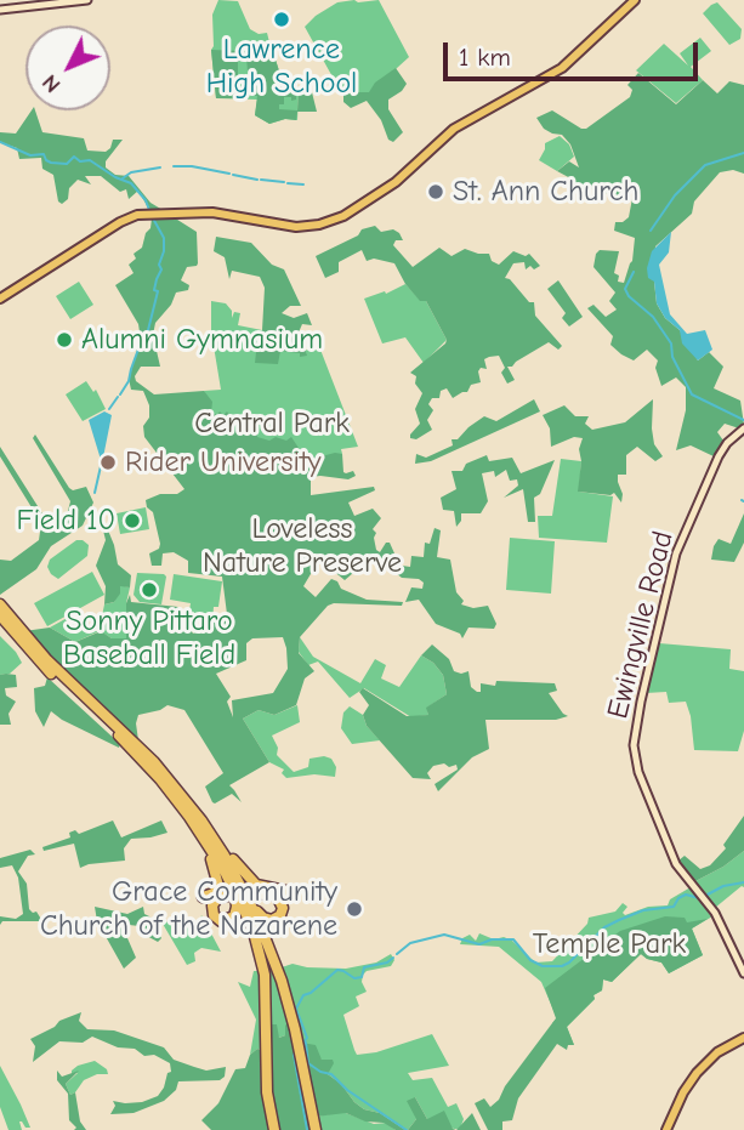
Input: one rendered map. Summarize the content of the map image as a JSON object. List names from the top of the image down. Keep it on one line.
{"streets":{"main road":["Ewingville Road"]},"parks":["Central Park","Loveless Nature Preserve","Temple Park"],"places":["Lawrence High School","St. Ann Church","Alumni Gymnasium","Rider University","Field 10","Sonny Pittaro Baseball Field","Grace Community Church of the Nazarene"],"scale_bar":"1 km","north":"bottom left"}
